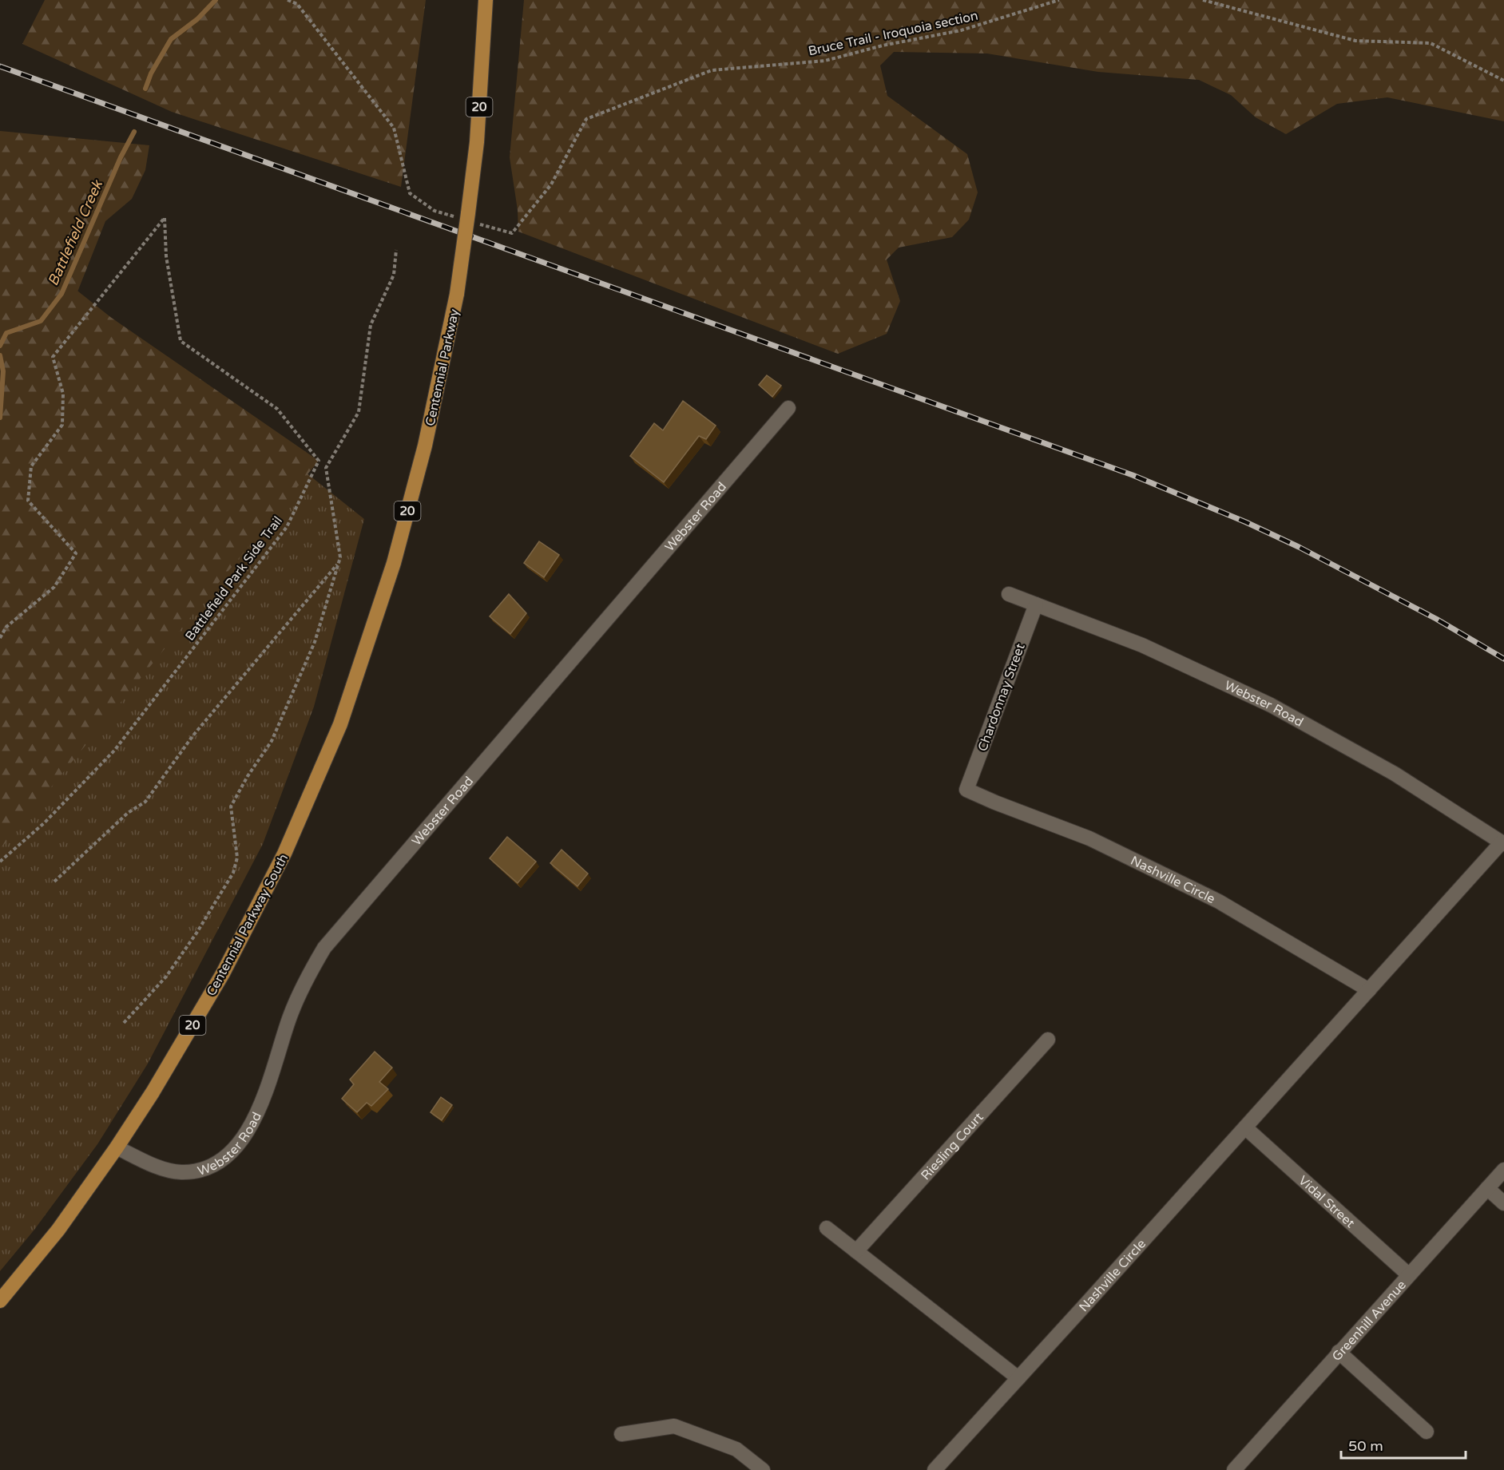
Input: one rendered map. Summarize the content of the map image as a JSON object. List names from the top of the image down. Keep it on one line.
{"streets":{"main road":["20","Centennial Parkway","Centennial Parkway South"],"street":["Webster Road","Chardonnay Street","Nashville Circle","Riesling Court","Vidal Street","Greenhill Avenue"],"path":["Bruce Trail - Iroquoia section","Battlefield Park Side Trail"]},"crossings":[["Centennial Parkway","Centennial Parkway South"],["Webster Road","Chardonnay Street"],["Webster Road","Nashville Circle"],["Webster Road","Centennial Parkway South"],["Chardonnay Street","Nashville Circle"],["Nashville Circle","Vidal Street"],["Vidal Street","Greenhill Avenue"]],"water":["Battlefield Creek"],"scale_bar":"50 m"}
